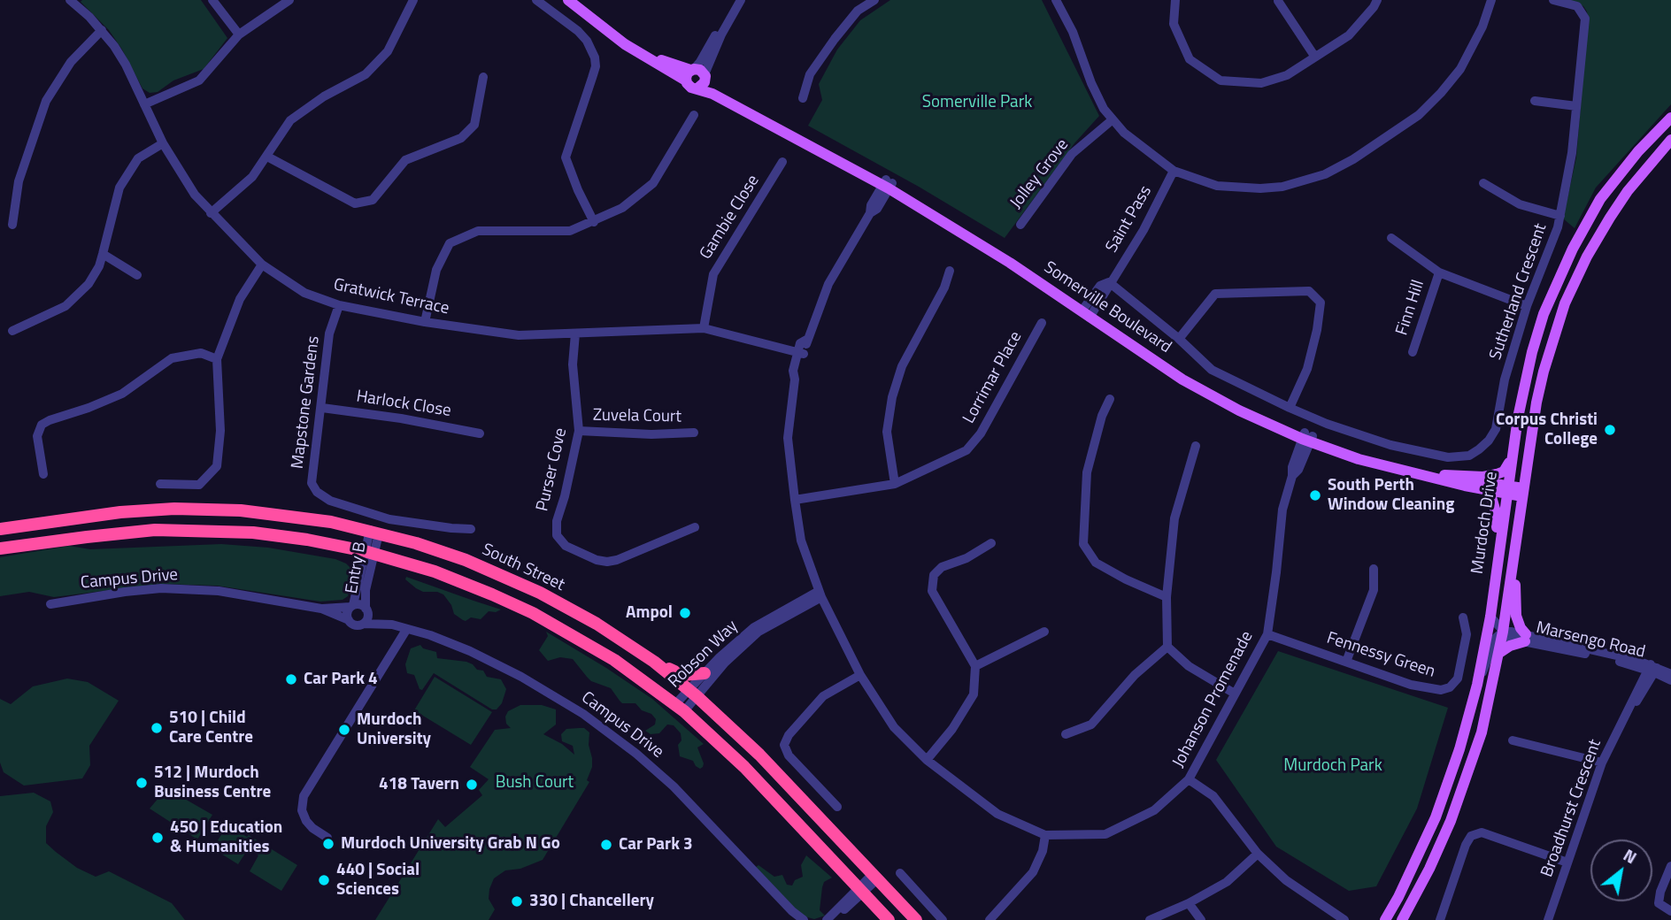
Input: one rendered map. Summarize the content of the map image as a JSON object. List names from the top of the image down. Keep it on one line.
{"streets":{"highway":["South Street"],"main road":["Somerville Boulevard","Murdoch Drive"],"street":["Jolley Grove","Gambie Close","Saint Pass","Sutherland Crescent","Gratwick Terrace","Finn Hill","Lorrimar Place","Mapstone Gardens","Harlock Close","Zuvela Court","Purser Cove","Entry B","Campus Drive","Marsengo Road","Robson Way","Fennessy Green","Johanson Promenade","Broadhurst Crescent"]},"crossings":[["Gambie Close","Gratwick Terrace"],["Saint Pass","Sutherland Crescent"],["Saint Pass","Somerville Boulevard"],["Gratwick Terrace","Mapstone Gardens"],["Gratwick Terrace","Purser Cove"],["Gratwick Terrace","Johanson Promenade"],["Somerville Boulevard","Murdoch Drive"],["Somerville Boulevard","Johanson Promenade"],["Lorrimar Place","Johanson Promenade"],["Mapstone Gardens","Harlock Close"],["Zuvela Court","Purser Cove"],["Murdoch Drive","Marsengo Road"],["Entry B","South Street"],["Entry B","Campus Drive"],["South Street","Robson Way"],["Marsengo Road","Broadhurst Crescent"],["Robson Way","Johanson Promenade"],["Fennessy Green","Johanson Promenade"]],"parks":["Somerville Park","Murdoch Park","Bush Court"],"places":["Corpus Christi College","South Perth Window Cleaning","Ampol","Car Park 4","510 | Child Care Centre","Murdoch University","512 | Murdoch Business Centre","418 Tavern","450 | Education & Humanities","Murdoch University Grab N Go","Car Park 3","440 | Social Sciences","330 | Chancellery"],"north":"top right"}
